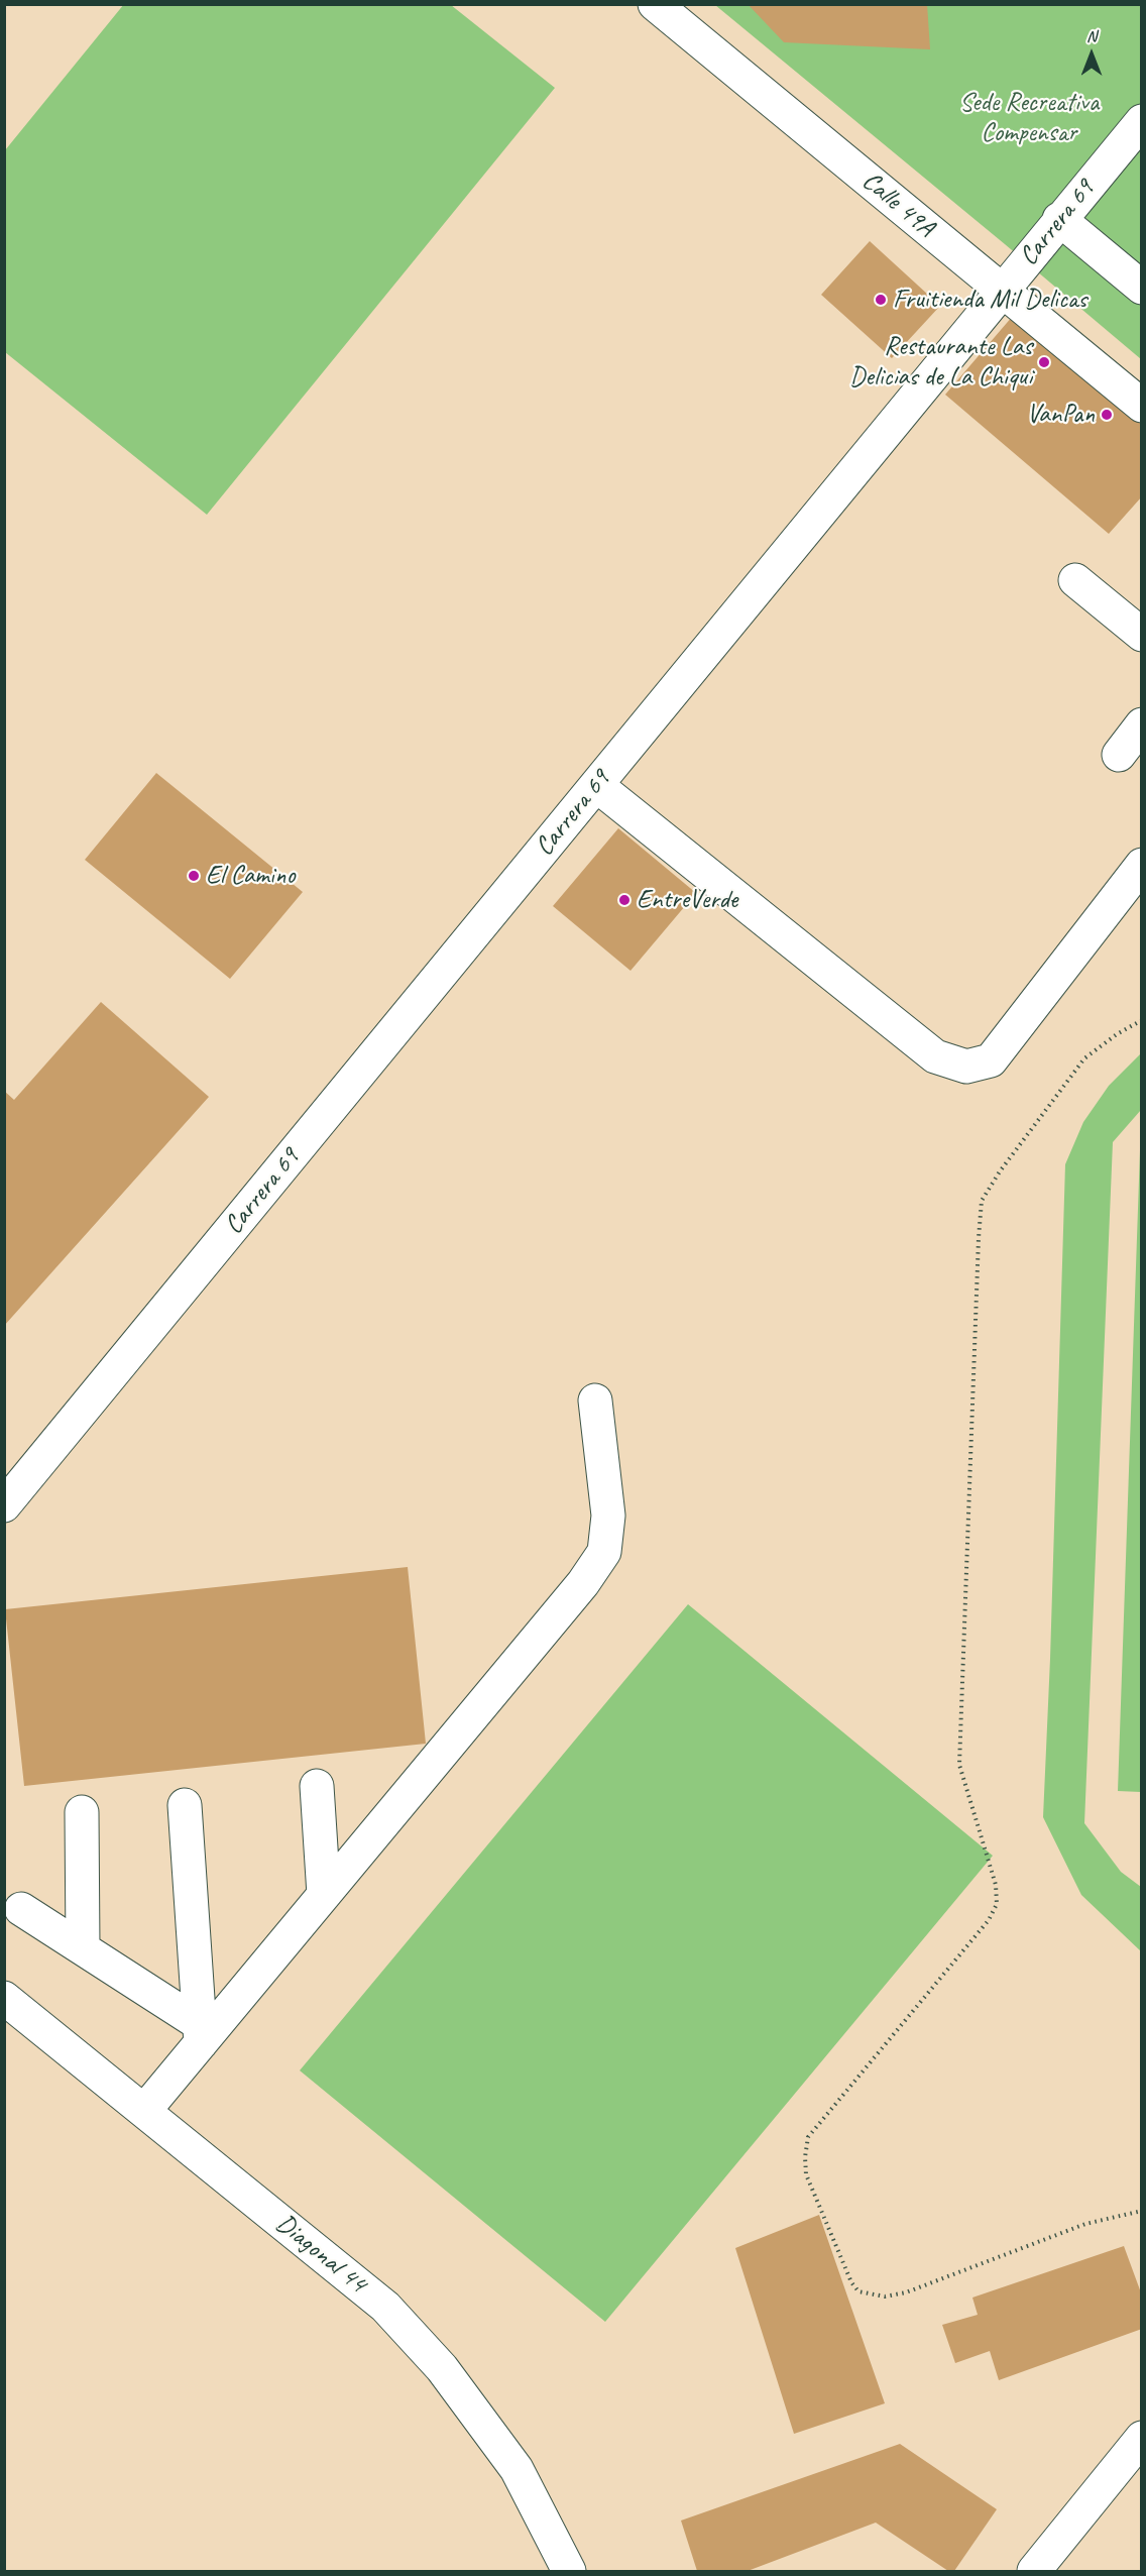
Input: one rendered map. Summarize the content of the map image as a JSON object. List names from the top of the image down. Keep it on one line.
{"streets":{"street":["Calle 49A","Carrera 69","Diagonal 44"]},"crossings":[["Calle 49A","Carrera 69"]],"parks":["Sede Recreativa Compensar"],"places":["Fruitienda Mil Delicas","Restaurante Las Delicias de La Chiqui","VanPan","El Camino","EntreVerde"],"north":"top"}
